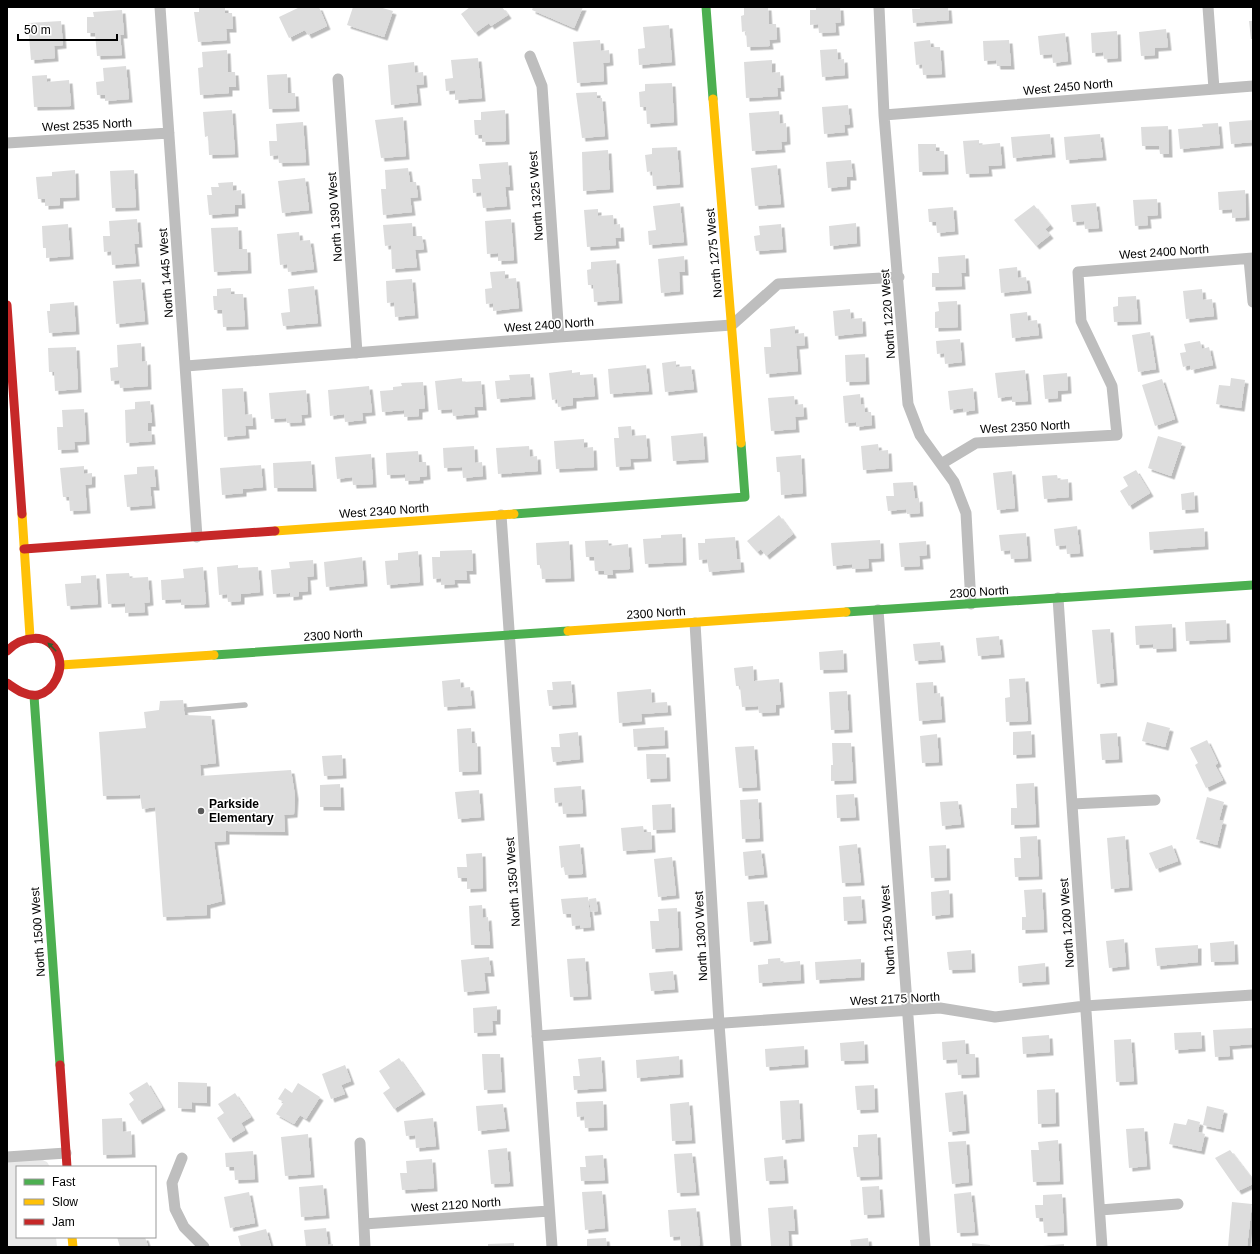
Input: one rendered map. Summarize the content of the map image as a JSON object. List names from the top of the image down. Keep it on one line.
{"streets":{"street":["West 2450 North","West 2535 North","North 1325 West","North 1390 West","West 2400 North","North 1275 West","North 1445 West","North 1220 West","West 2350 North","West 2340 North","2300 North","North 1350 West","North 1200 West","North 1250 West","North 1500 West","North 1300 West","West 2175 North","West 2120 North"]},"crossings":[["West 2450 North","North 1220 West"],["West 2535 North","North 1445 West"],["North 1325 West","West 2400 North"],["North 1390 West","West 2400 North"],["West 2400 North","North 1275 West"],["West 2400 North","North 1445 West"],["West 2400 North","West 2350 North"],["North 1275 West","West 2340 North"],["North 1445 West","West 2340 North"],["North 1220 West","West 2350 North"],["North 1220 West","2300 North"],["West 2340 North","North 1350 West"],["2300 North","North 1350 West"],["2300 North","North 1200 West"],["2300 North","North 1250 West"],["2300 North","North 1300 West"],["North 1350 West","West 2175 North"],["North 1350 West","West 2120 North"],["North 1200 West","West 2175 North"],["North 1250 West","West 2175 North"],["North 1300 West","West 2175 North"]],"places":["Parkside Elementary"],"legend":["Fast","Slow","Jam"],"scale_bar":"50 m"}
